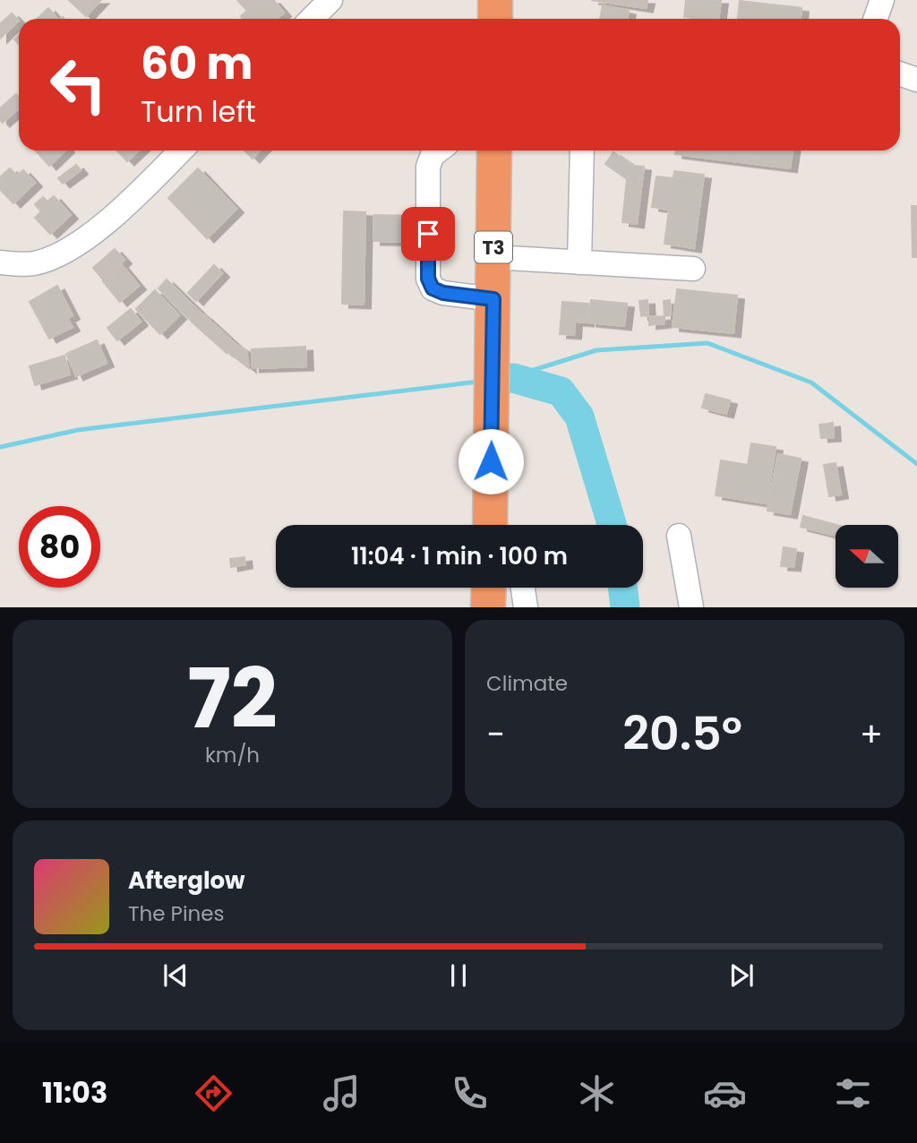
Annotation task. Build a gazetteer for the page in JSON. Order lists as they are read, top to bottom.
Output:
{
  "streets": {
    "highway": ["T3"]
  },
  "north": "left",
  "page": {
    "turn": ["60 m", "Turn left"],
    "limit": "80",
    "trip": "11:04 · 1 min · 100 m",
    "tile": [
      ["72", "km/h"],
      "Climate"
    ],
    "heat": ["−", "20.5°", "+"],
    "song": ["Afterglow", "The Pines"],
    "tabs": "11:03"
  }
}
